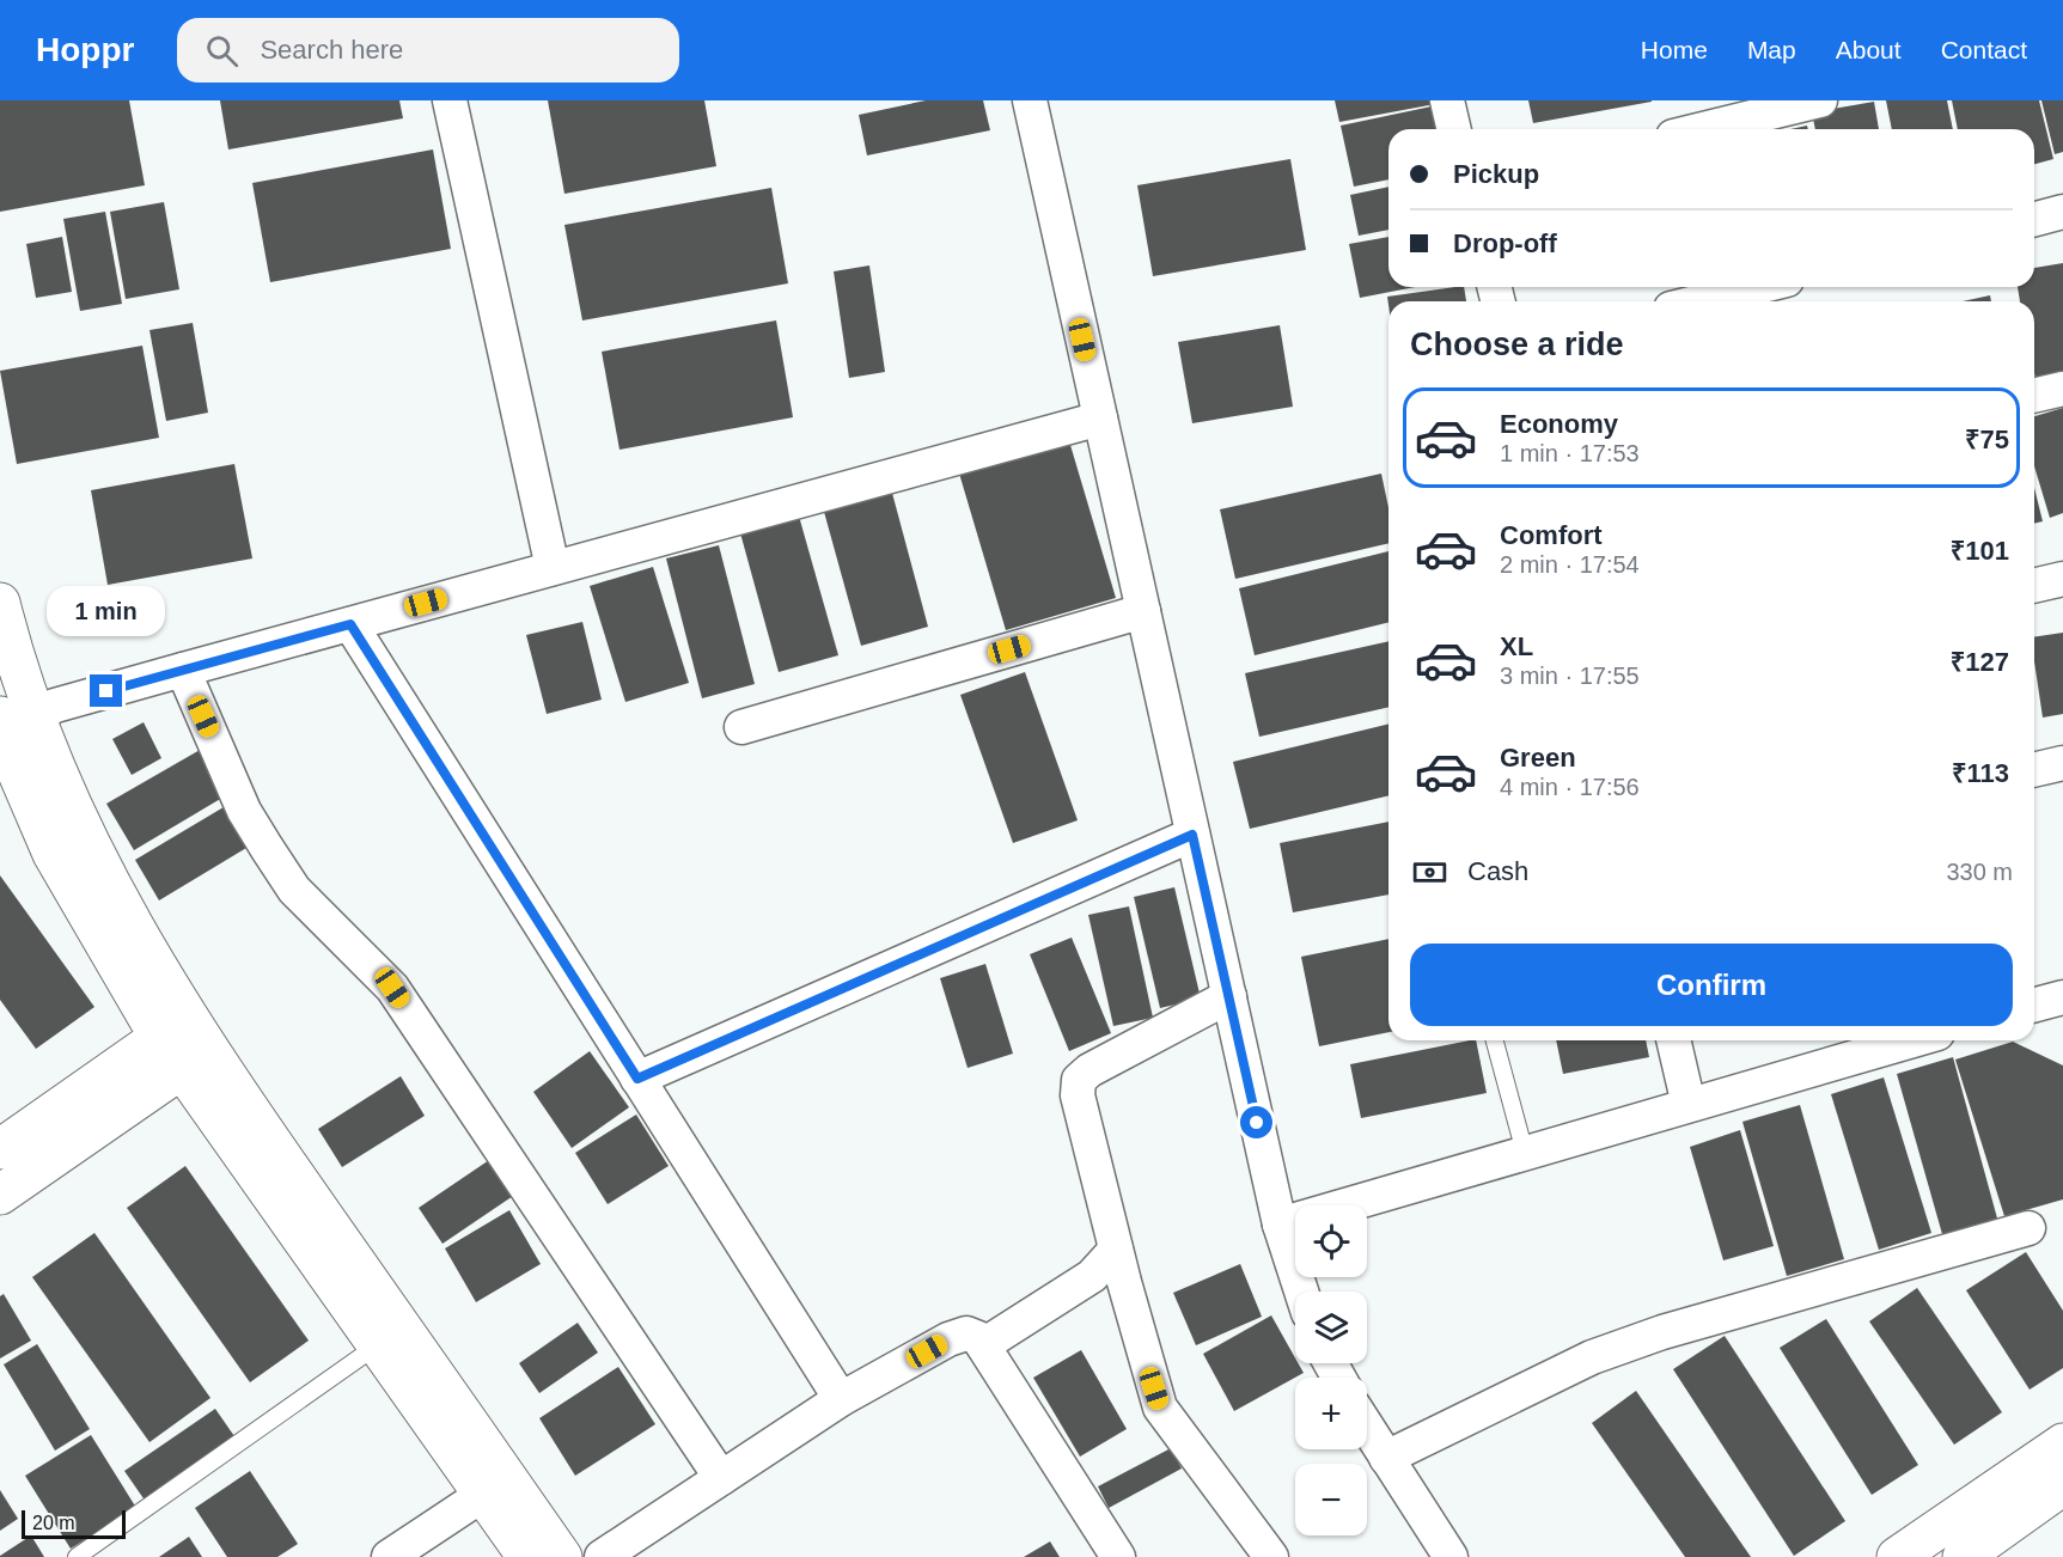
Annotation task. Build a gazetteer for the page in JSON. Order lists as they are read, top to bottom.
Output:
{
  "scale_bar": "20 m",
  "page": {
    "header": "Hoppr",
    "search": "Search here",
    "nav": [
      "Home",
      "Map",
      "About",
      "Contact"
    ],
    "banner": ["Pickup", "Drop-off"],
    "heading": "Choose a ride",
    "list": [
      {
        "name": "Economy",
        "note": "1 min · 17:53",
        "value": "₹75"
      },
      {
        "name": "Comfort",
        "note": "2 min · 17:54",
        "value": "₹101"
      },
      {
        "name": "XL",
        "note": "3 min · 17:55",
        "value": "₹127"
      },
      {
        "name": "Green",
        "note": "4 min · 17:56",
        "value": "₹113"
      }
    ],
    "bubble": "1 min",
    "pay": ["Cash", "330 m"],
    "buttons": "Confirm",
    "map_buttons": ["+", "−"],
    "scale": "20 m"
  }
}
